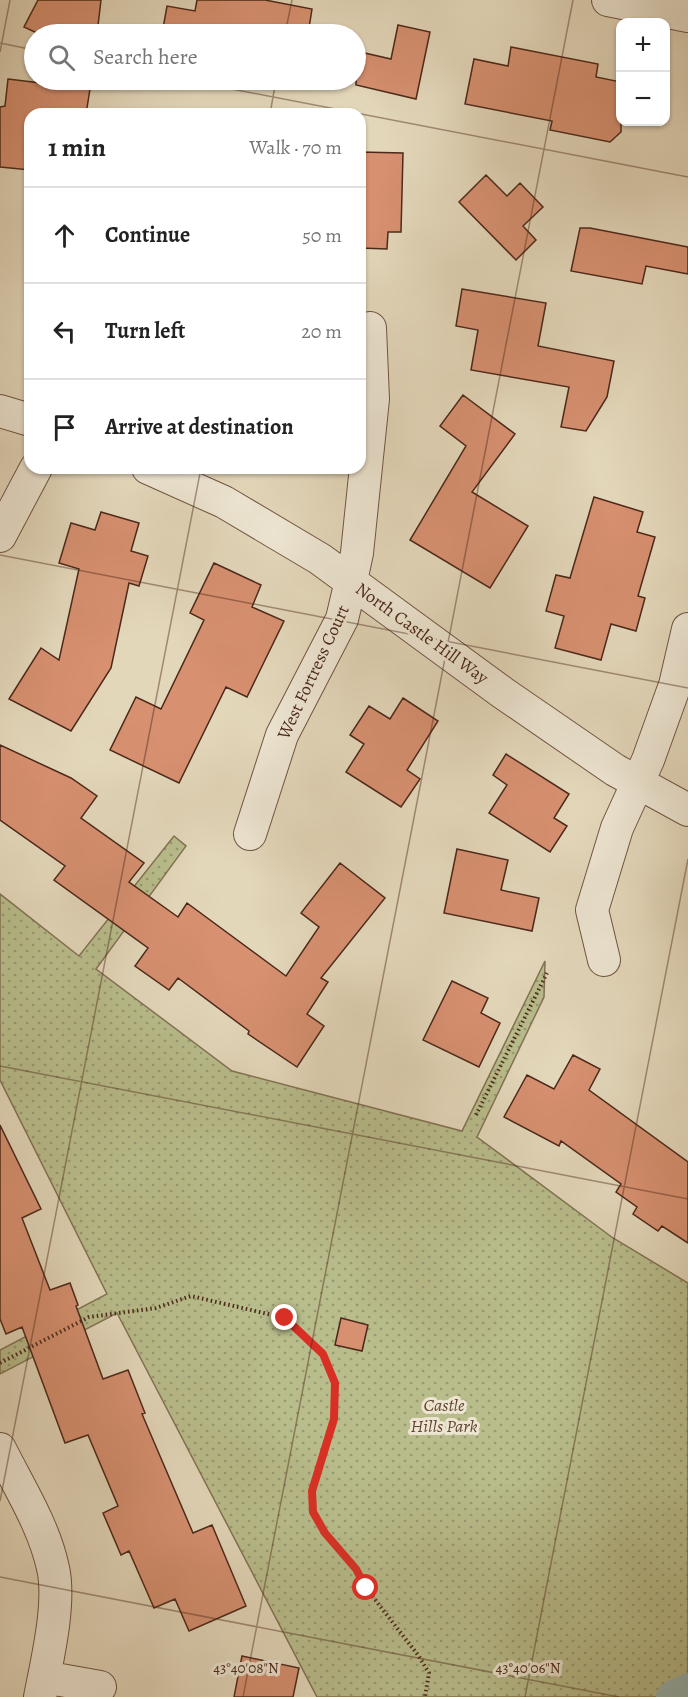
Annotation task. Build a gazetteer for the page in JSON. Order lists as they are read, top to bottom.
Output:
{
  "streets": {
    "street": ["North Castle Hill Way", "West Fortress Court"]
  },
  "crossings": [
    ["North Castle Hill Way", "West Fortress Court"]
  ],
  "parks": ["Castle Hills Park"],
  "page": {
    "map_buttons": ["+", "−"],
    "search": "Search here",
    "heading": ["1 min", "Walk · 70 m"],
    "list": [
      ["Continue", "50 m"],
      ["Turn left", "20 m"],
      "Arrive at destination"
    ]
  },
  "coordinates": ["43°40'08\"N", "43°40'06\"N"]
}
